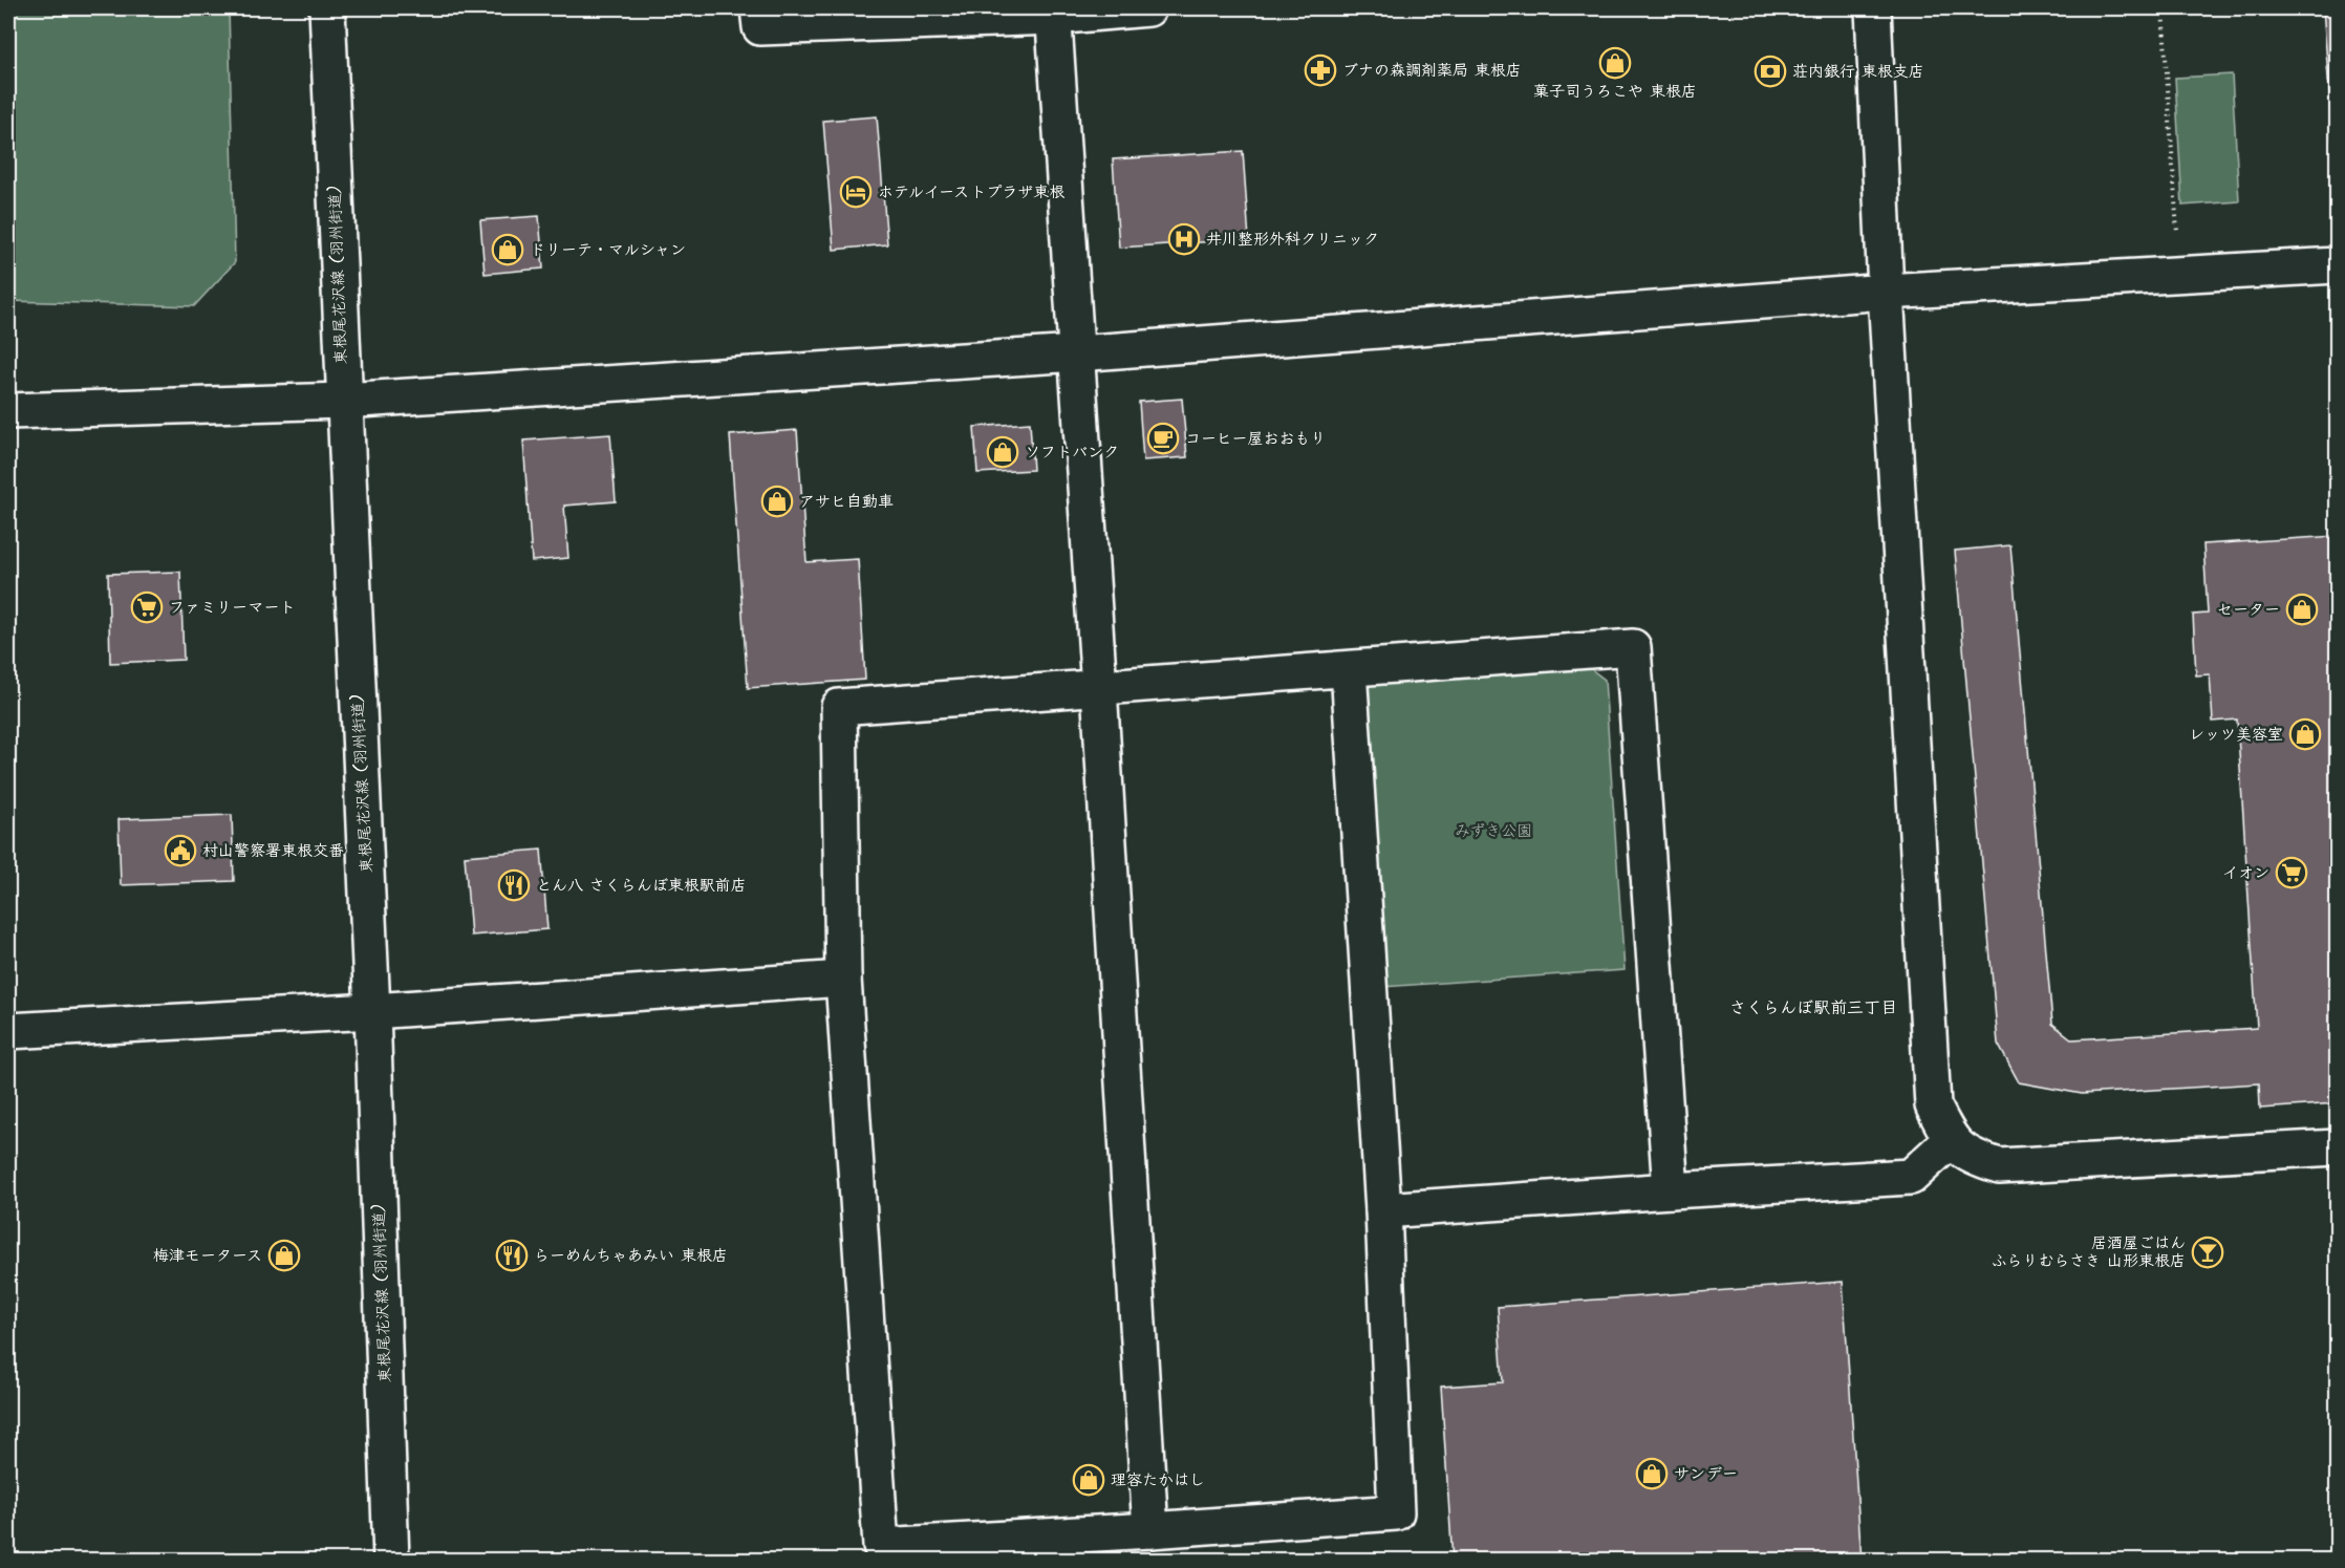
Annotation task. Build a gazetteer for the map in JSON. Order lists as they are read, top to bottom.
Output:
{
  "streets": {
    "street": ["東根尾花沢線 (羽州街道)"]
  },
  "districts": ["さくらんぼ駅前三丁目"],
  "parks": ["みずき公園"],
  "places": {
    "shop": [
      "菓子司うろこや 東根店",
      "ドリーテ・マルシャン",
      "ソフトバンク",
      "アサヒ自動車",
      "セーター",
      "レッツ美容室",
      "梅津モータース",
      "サンデー",
      "理容たかはし"
    ],
    "pharmacy": ["ブナの森調剤薬局 東根店"],
    "bank": ["荘内銀行 東根支店"],
    "hotel": ["ホテルイーストプラザ東根"],
    "hospital": ["井川整形外科クリニック"],
    "cafe": ["コーヒー屋おおもり"],
    "supermarket": ["ファミリーマート", "イオン"],
    "public building": ["村山警察署東根交番"],
    "restaurant": ["とん八 さくらんぼ東根駅前店", "らーめんちゃあみい 東根店"],
    "bar": ["居酒屋ごはん ふらりむらさき 山形東根店"]
  }
}
